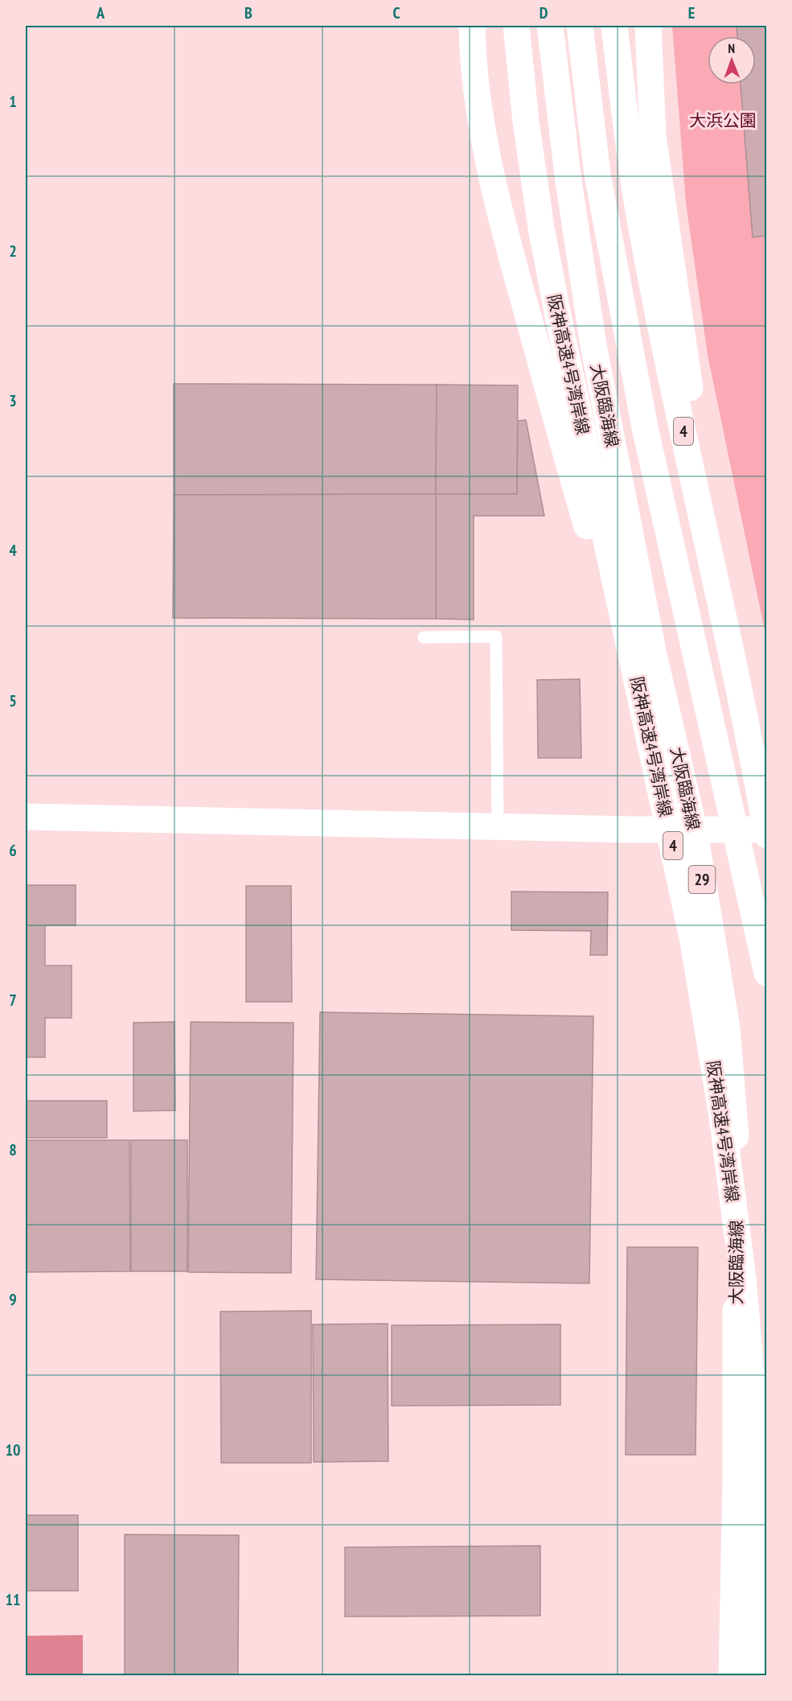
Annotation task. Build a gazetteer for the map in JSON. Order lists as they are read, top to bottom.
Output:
{
  "streets": {
    "main road": [
      "阪神高速4号湾岸線",
      "大阪臨海線",
      "4",
      "29"
    ]
  },
  "parks": ["大浜公園"],
  "north": "top",
  "grid": {
    "columns": [
      "A",
      "B",
      "C",
      "D",
      "E"
    ],
    "rows": [
      "1",
      "2",
      "3",
      "4",
      "5",
      "6",
      "7",
      "8",
      "9",
      "10",
      "11"
    ]
  }
}
